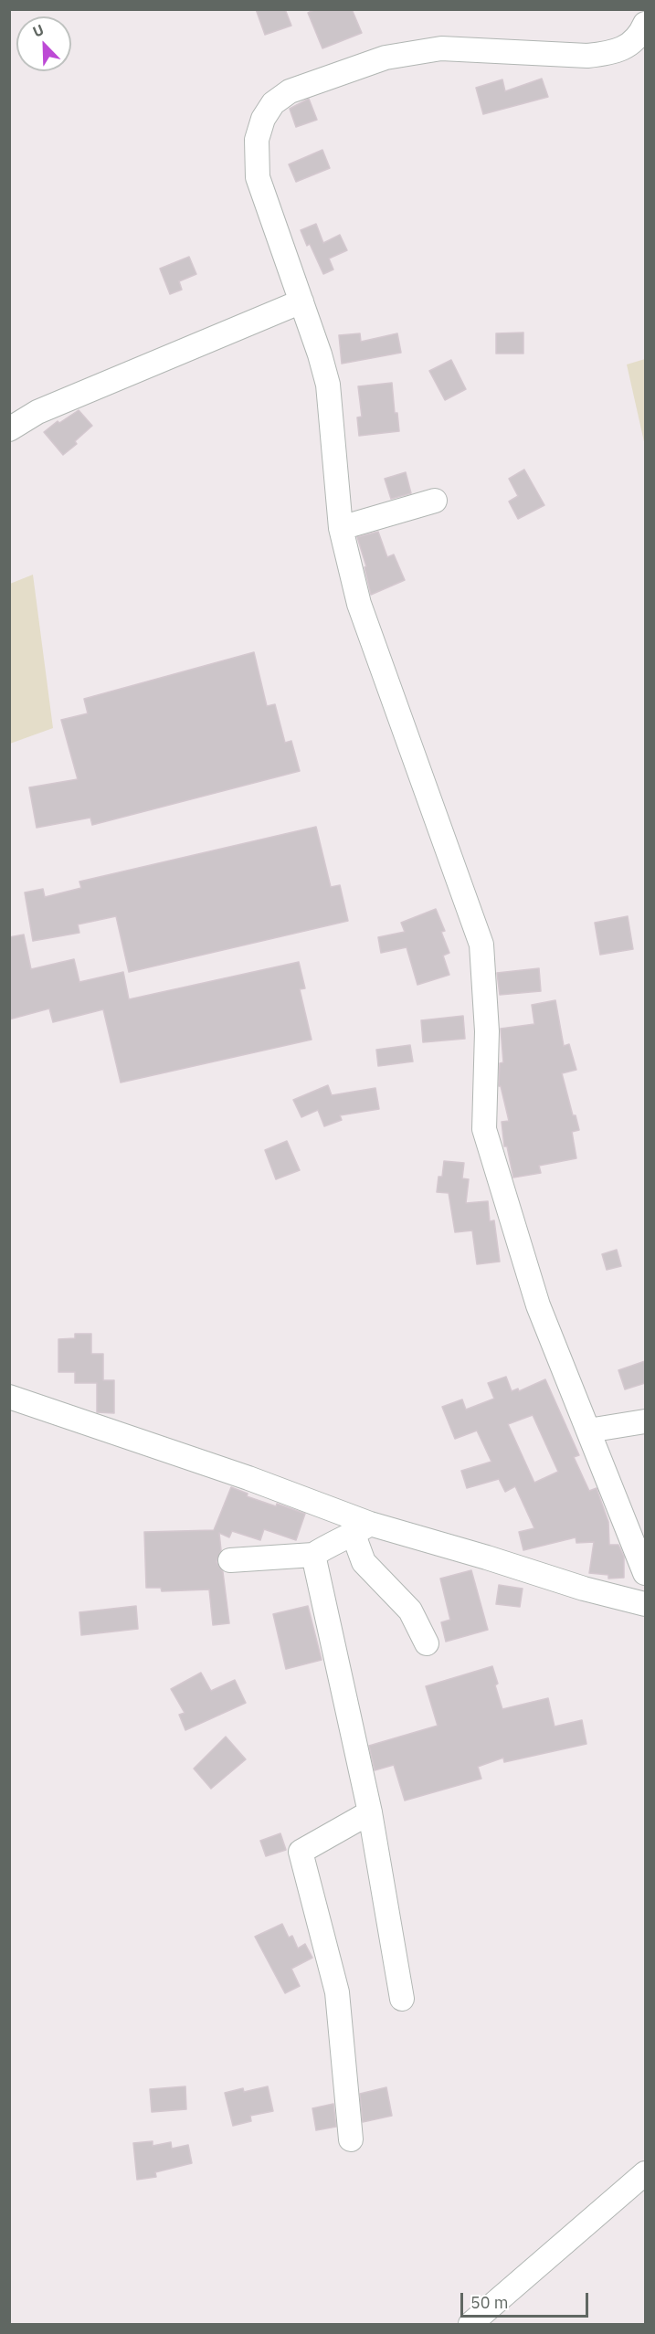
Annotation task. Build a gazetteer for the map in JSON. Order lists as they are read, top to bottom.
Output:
{
  "scale_bar": "50 m",
  "north": "top left"
}
